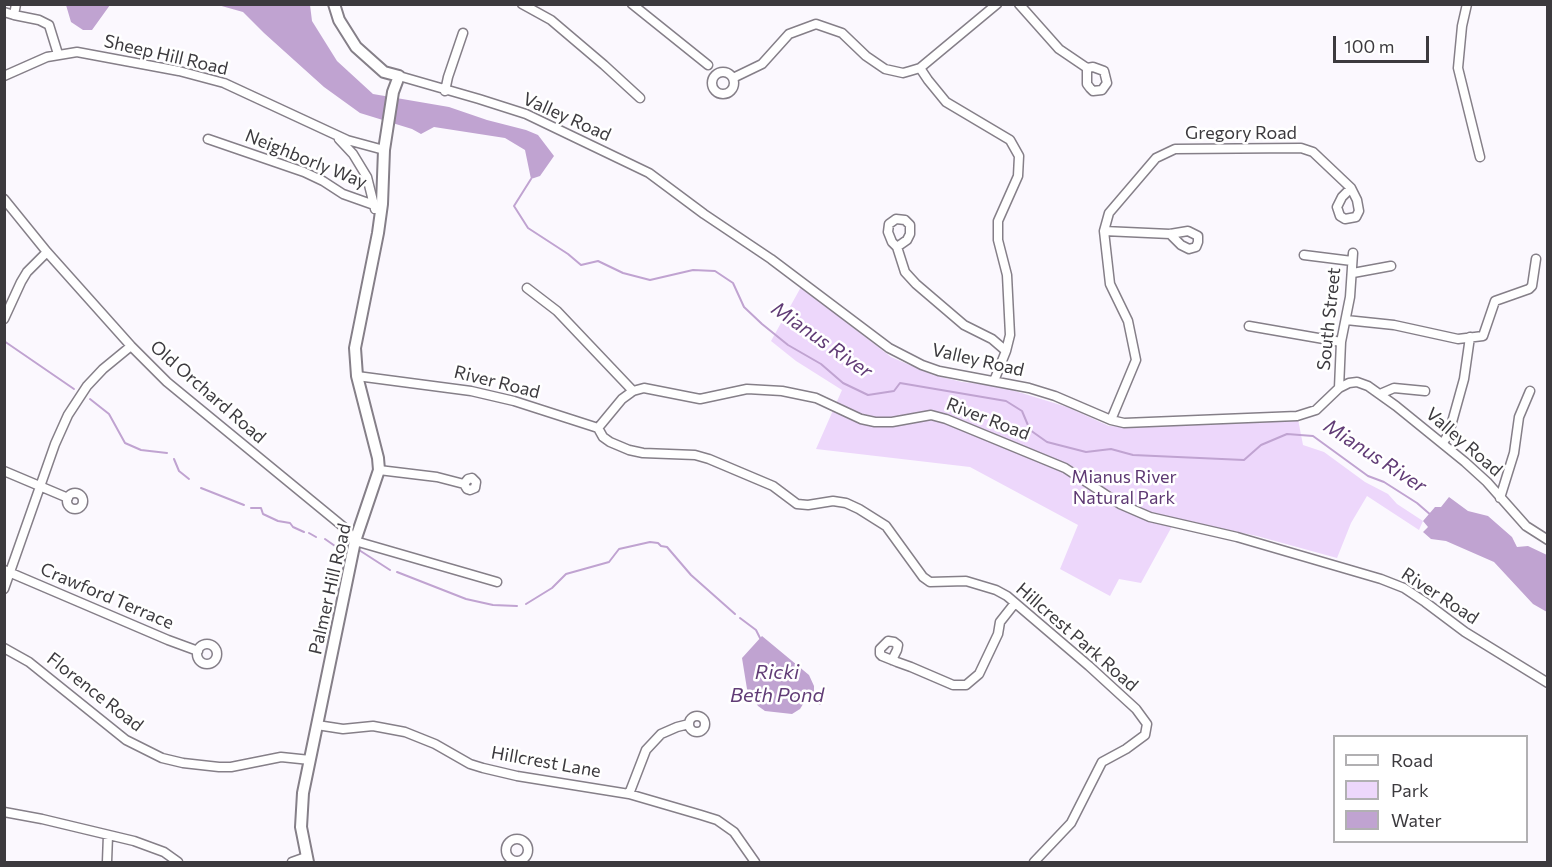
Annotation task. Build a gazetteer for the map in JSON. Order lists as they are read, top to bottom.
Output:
{
  "streets": {
    "main road": ["Valley Road", "Palmer Hill Road"],
    "street": [
      "Sheep Hill Road",
      "Gregory Road",
      "Neighborly Way",
      "South Street",
      "River Road",
      "Old Orchard Road",
      "Crawford Terrace",
      "Hillcrest Park Road",
      "Florence Road",
      "Hillcrest Lane"
    ]
  },
  "crossings": [
    ["Sheep Hill Road", "Palmer Hill Road"],
    ["Valley Road", "South Street"],
    ["Valley Road", "Palmer Hill Road"],
    ["Neighborly Way", "Palmer Hill Road"],
    ["River Road", "Palmer Hill Road"],
    ["River Road", "Hillcrest Park Road"],
    ["Old Orchard Road", "Palmer Hill Road"],
    ["Palmer Hill Road", "Florence Road"],
    ["Palmer Hill Road", "Hillcrest Lane"]
  ],
  "water": ["Mianus River", "Ricki Beth Pond"],
  "parks": ["Mianus River Natural Park"],
  "legend": ["Road", "Park", "Water"],
  "scale_bar": "100 m"
}
